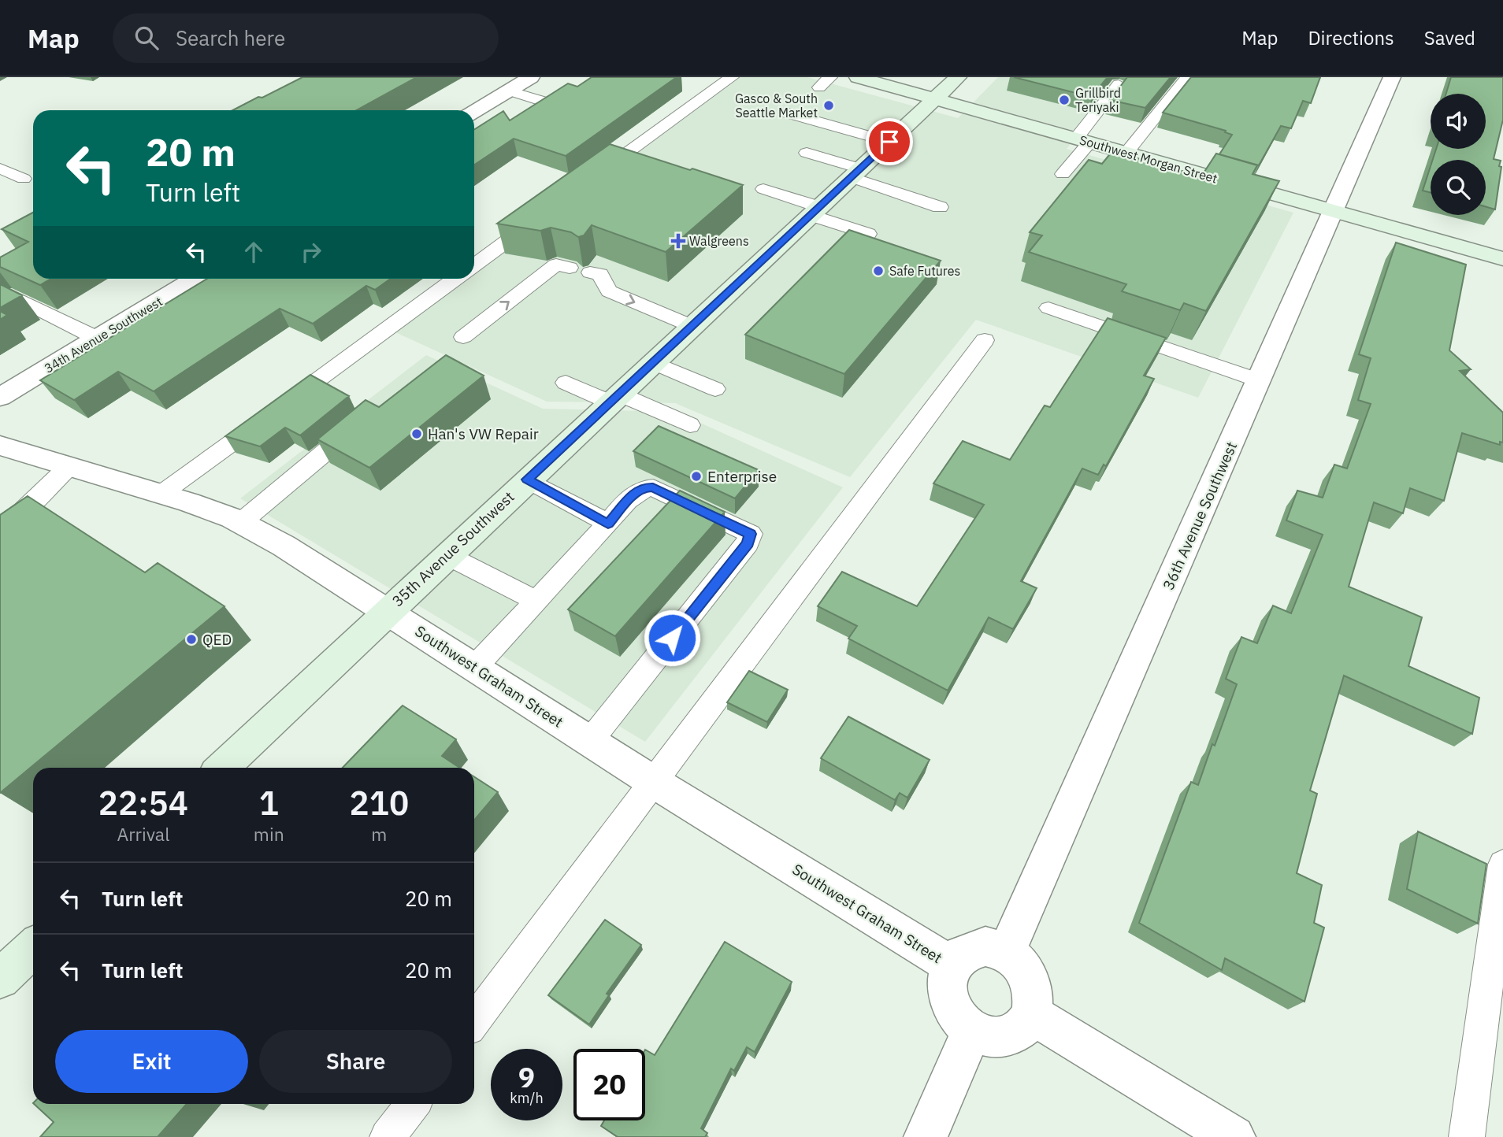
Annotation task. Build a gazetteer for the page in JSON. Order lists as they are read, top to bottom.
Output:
{
  "streets": {
    "main road": ["Southwest Morgan Street", "35th Avenue Southwest"],
    "street": ["34th Avenue Southwest", "36th Avenue Southwest", "Southwest Graham Street"]
  },
  "crossings": [
    ["Southwest Morgan Street", "36th Avenue Southwest"],
    ["Southwest Morgan Street", "35th Avenue Southwest"],
    ["36th Avenue Southwest", "Southwest Graham Street"],
    ["35th Avenue Southwest", "Southwest Graham Street"]
  ],
  "places": {
    "other": [
      "Grillbird Teriyaki",
      "Gasco & South Seattle Market",
      "Safe Futures",
      "Han's VW Repair",
      "Enterprise",
      "QED"
    ],
    "health": ["Walgreens"]
  },
  "page": {
    "header": "Map",
    "search": "Search here",
    "nav": ["Map", "Directions", "Saved"],
    "turn": ["20 m", "Turn left"],
    "eta": [
      "22:54",
      "Arrival",
      "1",
      "min",
      "210",
      "m"
    ],
    "list": [
      {
        "name": "Turn left",
        "value": "20 m"
      },
      {
        "name": "Turn left",
        "value": "20 m"
      }
    ],
    "buttons": ["Exit", "Share"],
    "speed": "9 km/h",
    "limit": "20"
  }
}
